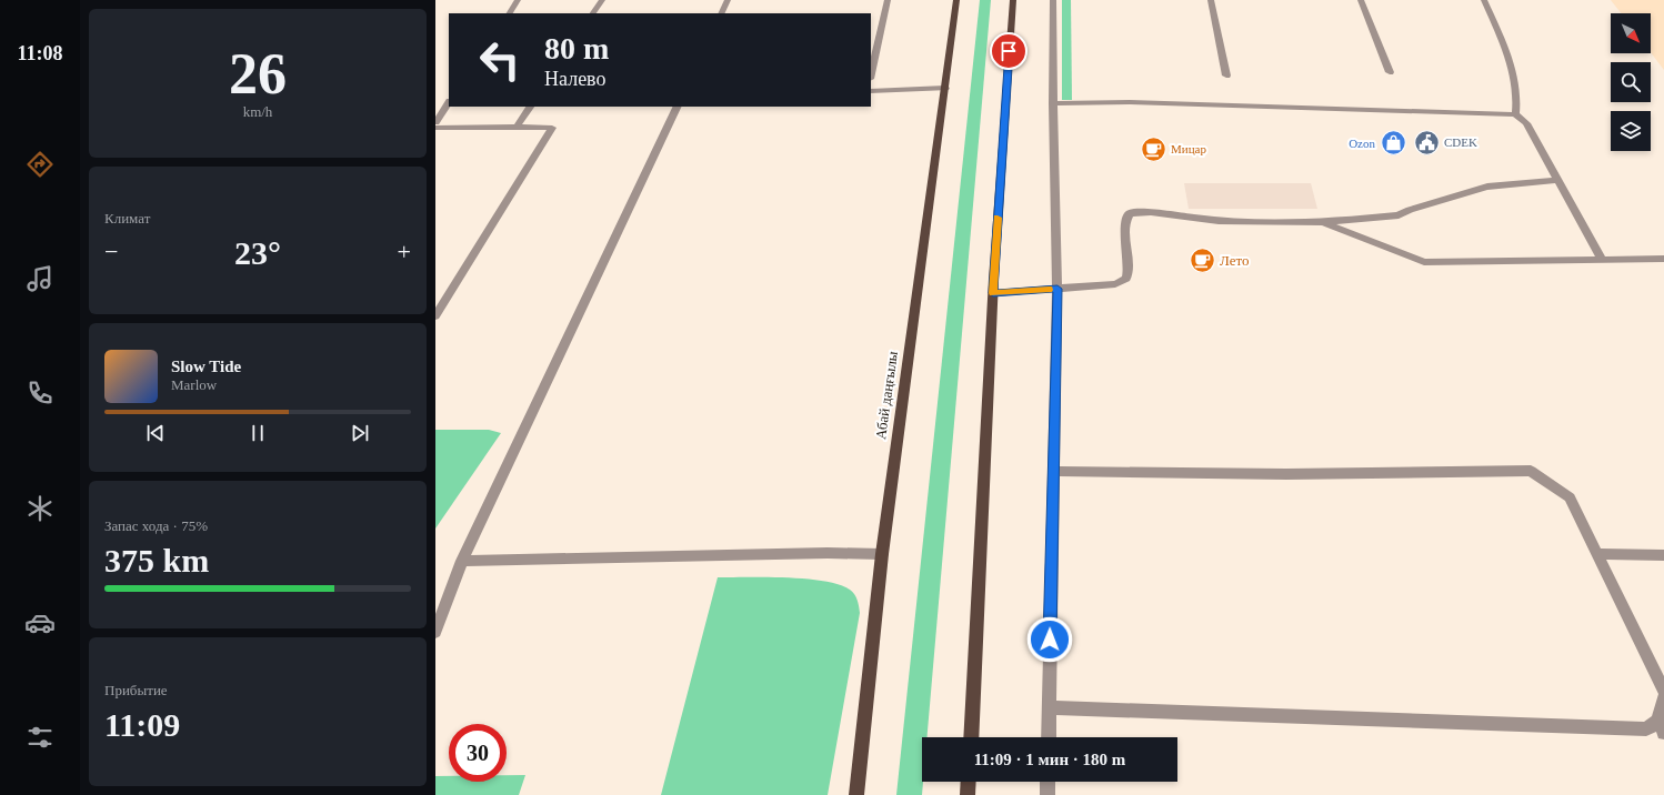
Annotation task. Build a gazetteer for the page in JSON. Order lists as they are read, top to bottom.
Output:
{
  "streets": {
    "main road": ["Абай даңғылы"]
  },
  "places": {
    "public building": ["CDEK"],
    "shop": ["Ozon"],
    "cafe": ["Мицар", "Лето"]
  },
  "north": "bottom right",
  "page": {
    "tabs": "11:08",
    "tile": [
      ["26", "km/h"],
      "Климат",
      ["Запас хода · 75%", "375 km"],
      ["Прибытие", "11:09"]
    ],
    "turn": ["80 m", "Налево"],
    "heat": ["−", "23°", "+"],
    "song": ["Slow Tide", "Marlow"],
    "limit": "30",
    "trip": "11:09 · 1 мин · 180 m"
  }
}
